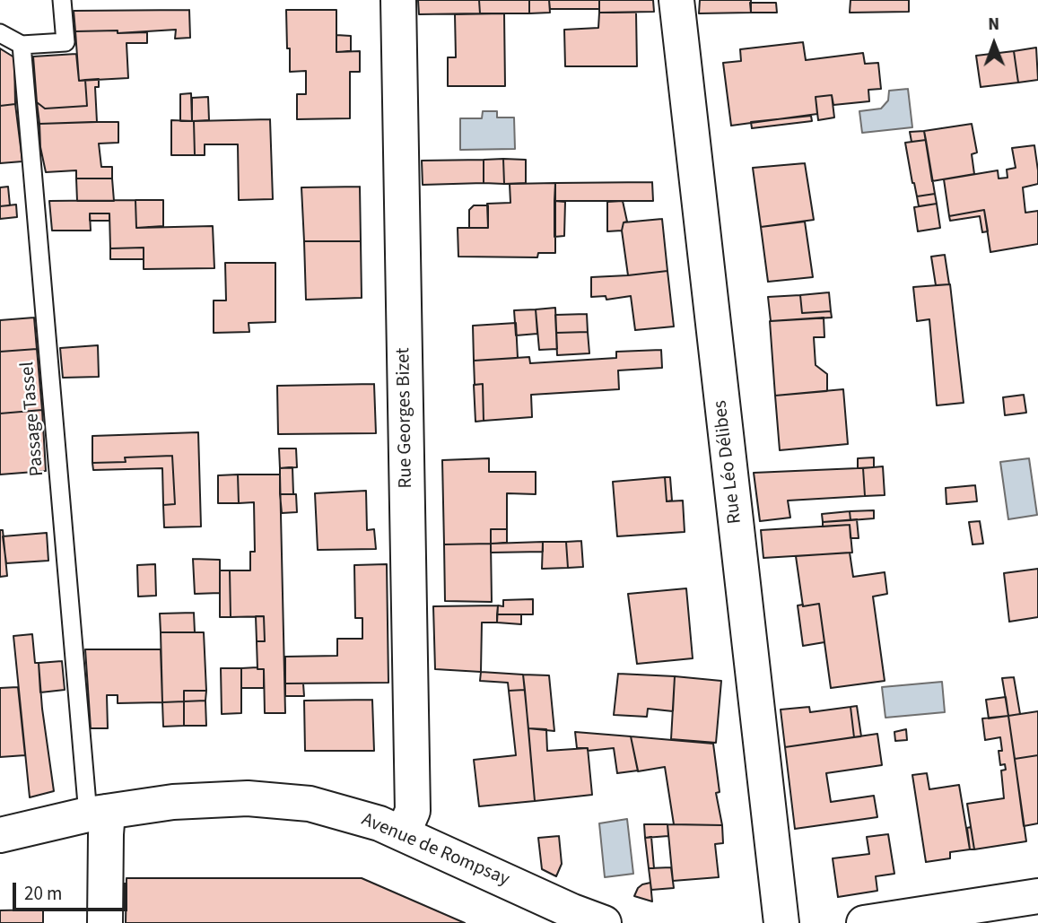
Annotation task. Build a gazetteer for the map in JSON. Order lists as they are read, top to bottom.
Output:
{
  "streets": {
    "street": ["Rue Georges Bizet", "Rue Léo Délibes", "Avenue de Rompsay"],
    "lane": ["Passage Tassel"]
  },
  "crossings": [
    ["Rue Georges Bizet", "Avenue de Rompsay"],
    ["Passage Tassel", "Avenue de Rompsay"]
  ],
  "scale_bar": "20 m",
  "north": "top"
}
